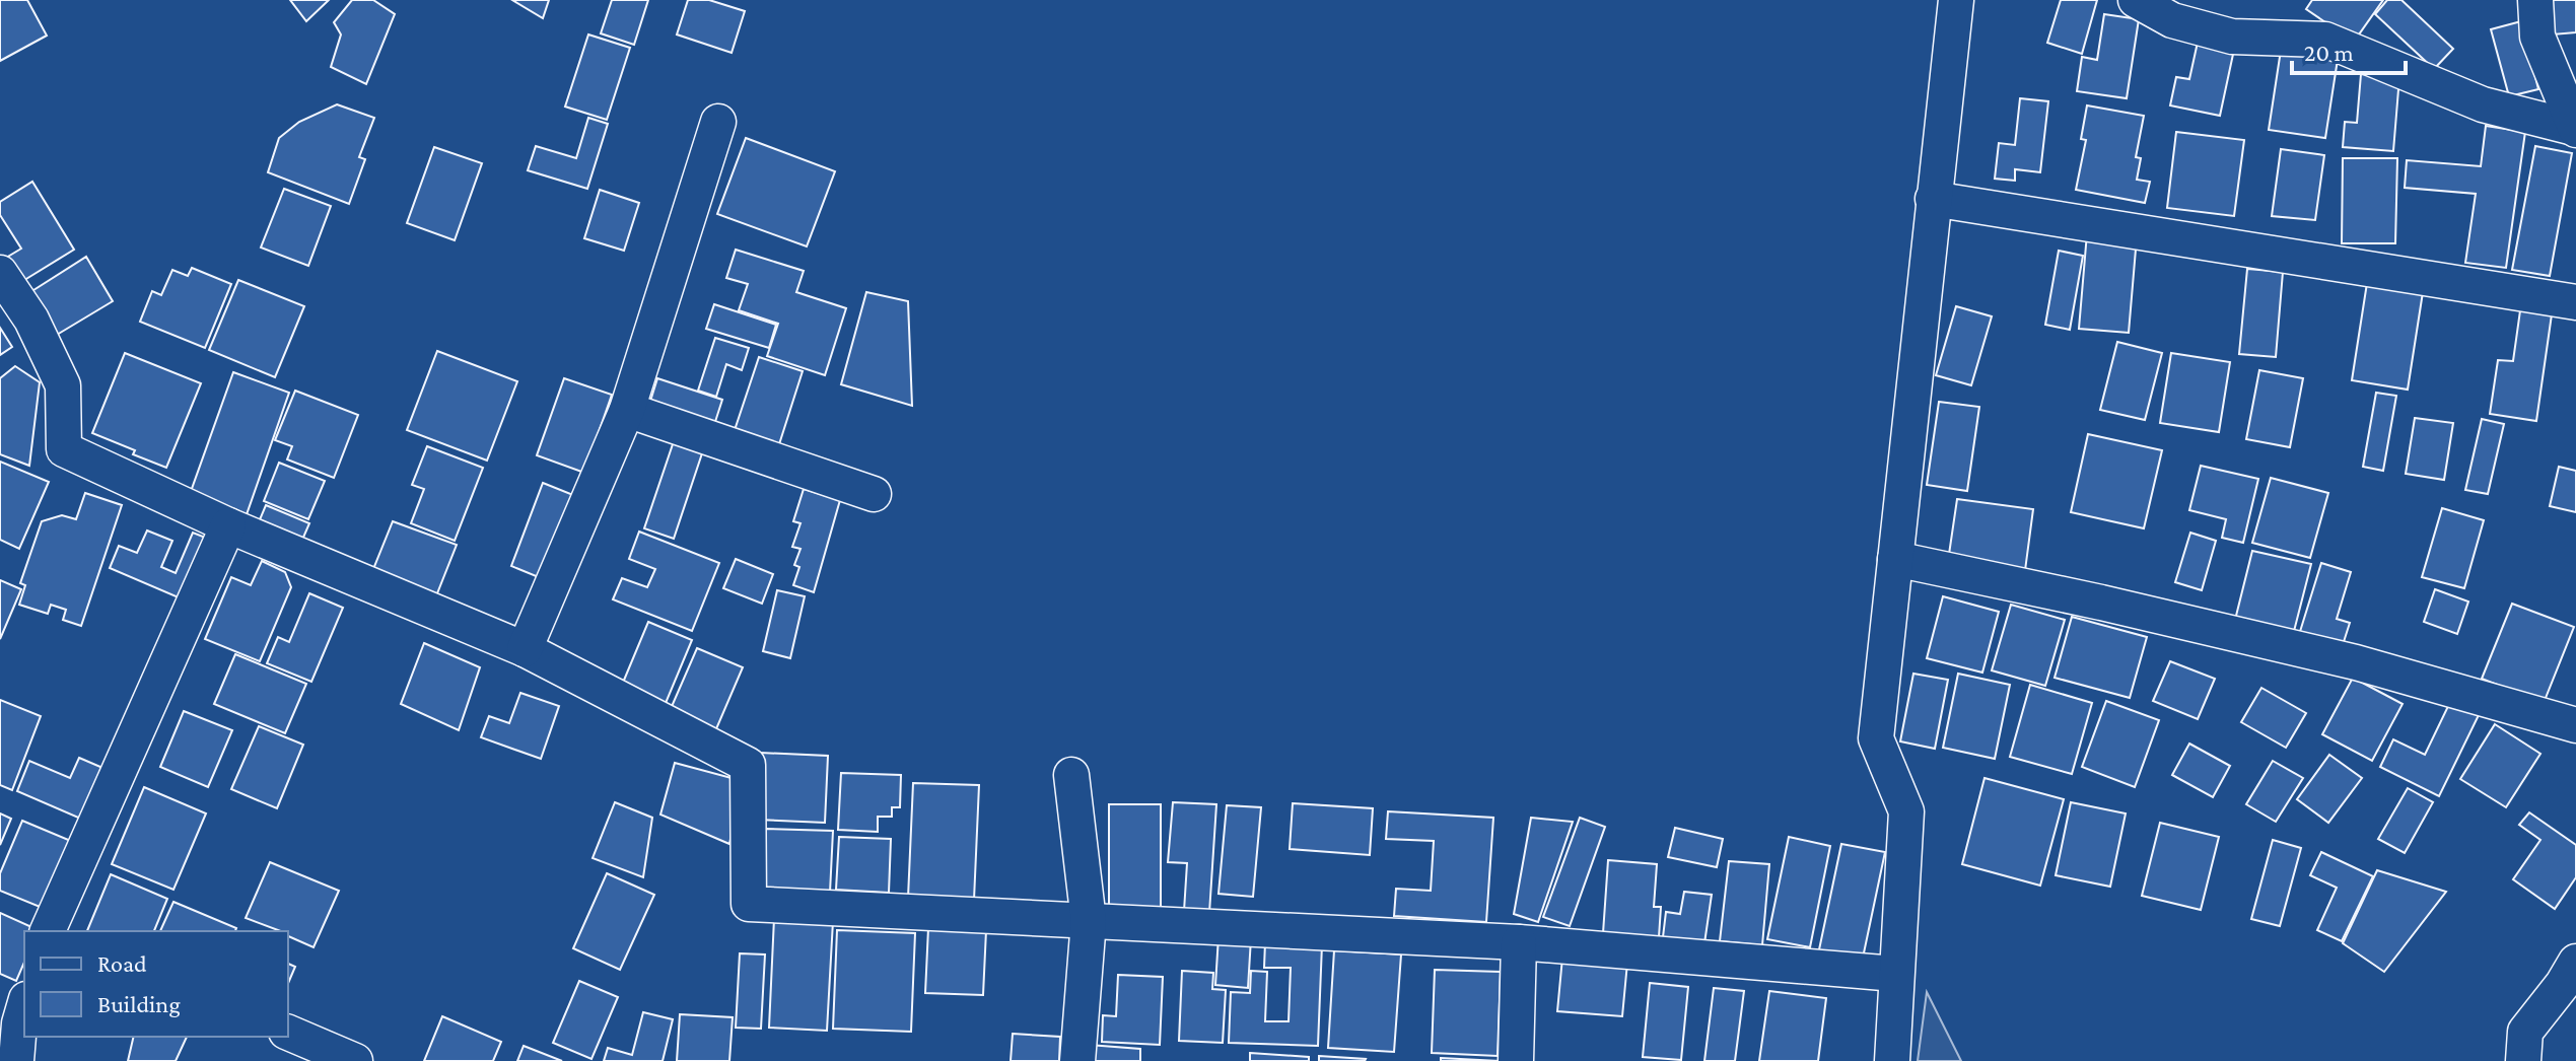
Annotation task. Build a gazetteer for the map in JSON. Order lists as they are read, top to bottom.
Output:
{
  "legend": ["Road", "Building"],
  "scale_bar": "20 m"
}
